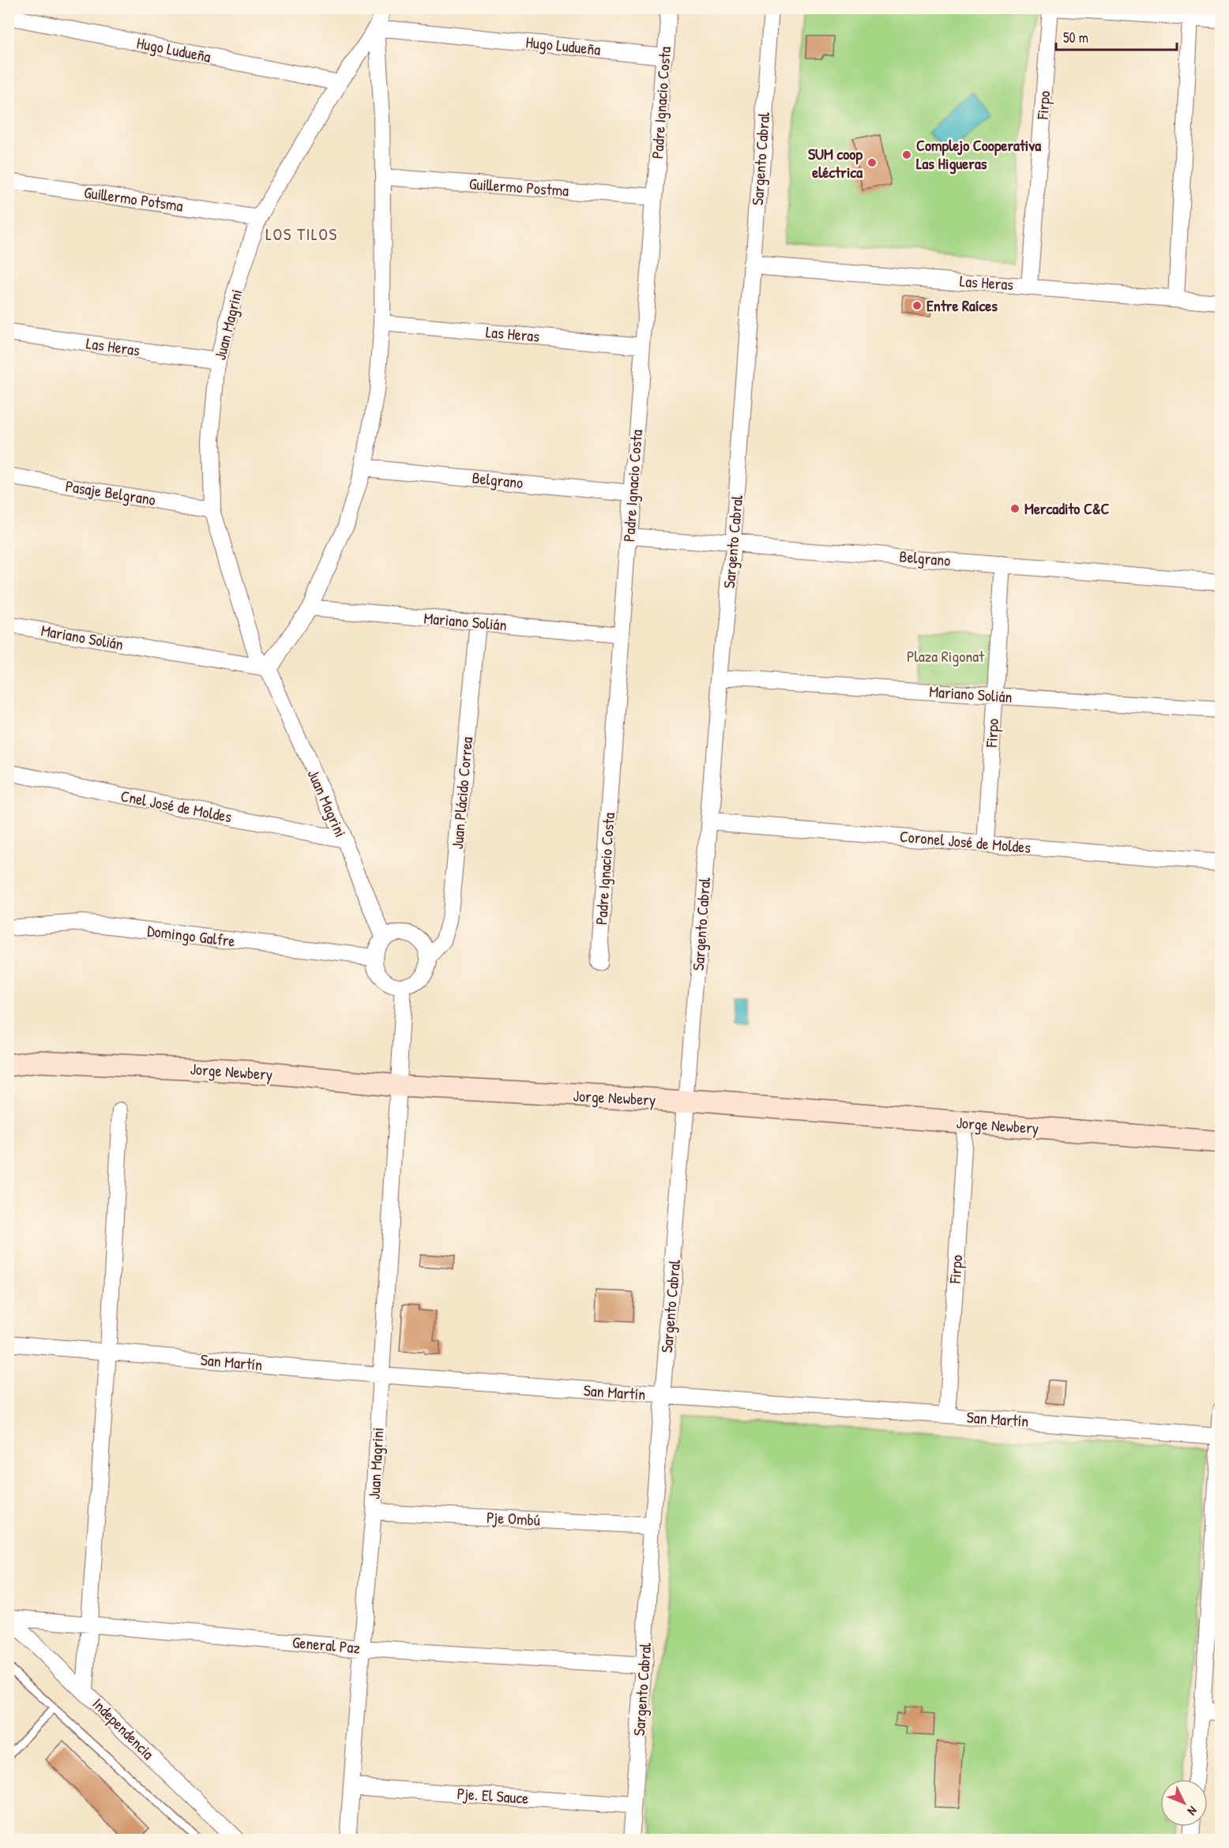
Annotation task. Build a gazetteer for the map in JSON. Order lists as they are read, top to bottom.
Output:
{
  "streets": {
    "main road": ["Jorge Newbery"],
    "street": [
      "Hugo Ludueña",
      "Padre Ignacio Costa",
      "Firpo",
      "Sargento Cabral",
      "Guillermo Postma",
      "Guillermo Potsma",
      "Las Heras",
      "Juan Magrini",
      "Belgrano",
      "Pasaje Belgrano",
      "Mariano Solián",
      "Juan Plácido Correa",
      "Cnel José de Moldes",
      "Coronel José de Moldes",
      "Domingo Galfre",
      "San Martín",
      "Pje Ombú",
      "General Paz",
      "Independencia",
      "Pje. El Sauce"
    ]
  },
  "crossings": [
    ["Hugo Ludueña", "Padre Ignacio Costa"],
    ["Hugo Ludueña", "Juan Magrini"],
    ["Padre Ignacio Costa", "Guillermo Postma"],
    ["Padre Ignacio Costa", "Las Heras"],
    ["Padre Ignacio Costa", "Belgrano"],
    ["Padre Ignacio Costa", "Mariano Solián"],
    ["Firpo", "Las Heras"],
    ["Firpo", "Belgrano"],
    ["Firpo", "Mariano Solián"],
    ["Firpo", "Coronel José de Moldes"],
    ["Firpo", "Jorge Newbery"],
    ["Firpo", "San Martín"],
    ["Sargento Cabral", "Las Heras"],
    ["Sargento Cabral", "Belgrano"],
    ["Sargento Cabral", "Mariano Solián"],
    ["Sargento Cabral", "Coronel José de Moldes"],
    ["Sargento Cabral", "Jorge Newbery"],
    ["Sargento Cabral", "San Martín"],
    ["Sargento Cabral", "Pje Ombú"],
    ["Sargento Cabral", "General Paz"],
    ["Sargento Cabral", "Pje. El Sauce"],
    ["Guillermo Potsma", "Juan Magrini"],
    ["Las Heras", "Juan Magrini"],
    ["Juan Magrini", "Pasaje Belgrano"],
    ["Juan Magrini", "Mariano Solián"],
    ["Juan Magrini", "Juan Plácido Correa"],
    ["Juan Magrini", "Cnel José de Moldes"],
    ["Juan Magrini", "Domingo Galfre"],
    ["Juan Magrini", "Jorge Newbery"],
    ["Juan Magrini", "San Martín"],
    ["Juan Magrini", "Pje Ombú"],
    ["Juan Magrini", "General Paz"],
    ["Juan Magrini", "Pje. El Sauce"],
    ["Mariano Solián", "Juan Plácido Correa"],
    ["Juan Plácido Correa", "Domingo Galfre"],
    ["General Paz", "Independencia"]
  ],
  "districts": ["LOS TILOS"],
  "parks": ["Plaza Rigonat"],
  "places": [
    "Complejo Cooperativa Las Higueras",
    "SUM coop eléctrica",
    "Entre Raíces",
    "Mercadito C&C"
  ],
  "scale_bar": "50 m",
  "north": "bottom right"
}
